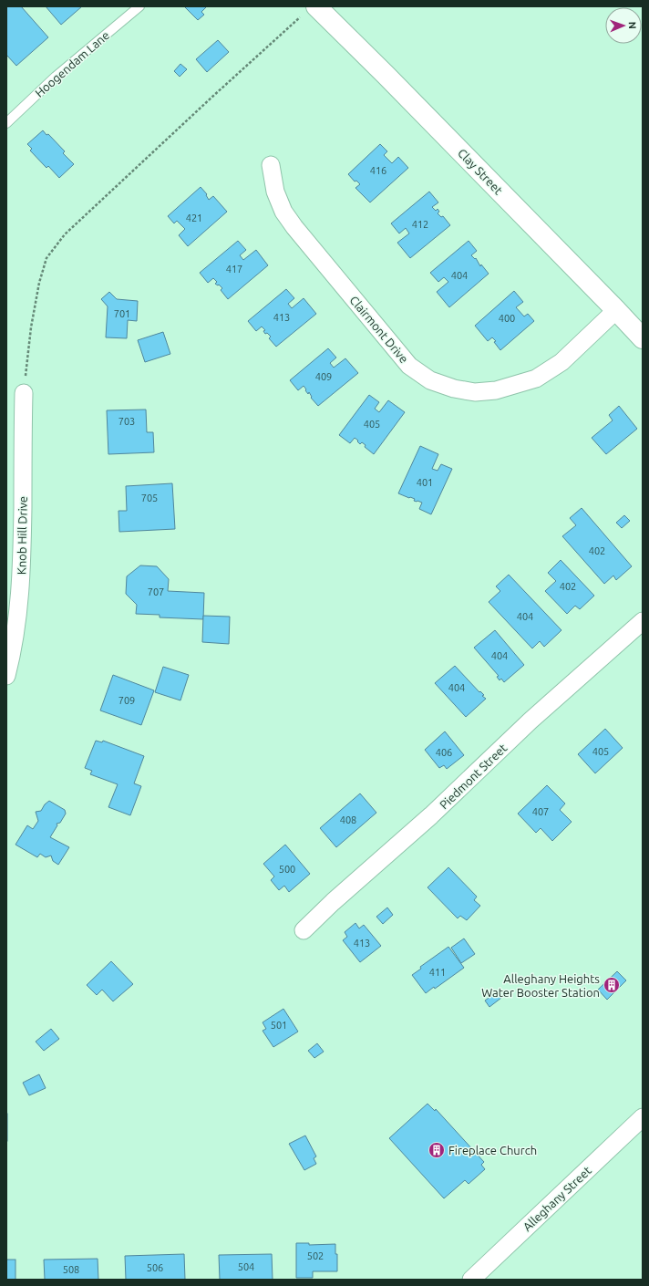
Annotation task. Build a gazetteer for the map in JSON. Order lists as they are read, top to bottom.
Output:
{
  "streets": {
    "street": [
      "Clay Street",
      "Clairmont Drive",
      "Knob Hill Drive",
      "Piedmont Street",
      "Alleghany Street"
    ],
    "lane": ["Hoogendam Lane"]
  },
  "crossings": [
    ["Clay Street", "Clairmont Drive"]
  ],
  "places": {
    "building": ["Alleghany Heights Water Booster Station", "Fireplace Church"]
  },
  "house_numbers": [
    "416",
    "421",
    "412",
    "417",
    "404",
    "701",
    "413",
    "400",
    "409",
    "703",
    "405",
    "401",
    "705",
    "402",
    "402",
    "707",
    "404",
    "404",
    "404",
    "709",
    "405",
    "406",
    "407",
    "408",
    "500",
    "413",
    "411",
    "501",
    "502",
    "504",
    "506",
    "508"
  ],
  "north": "right"
}
